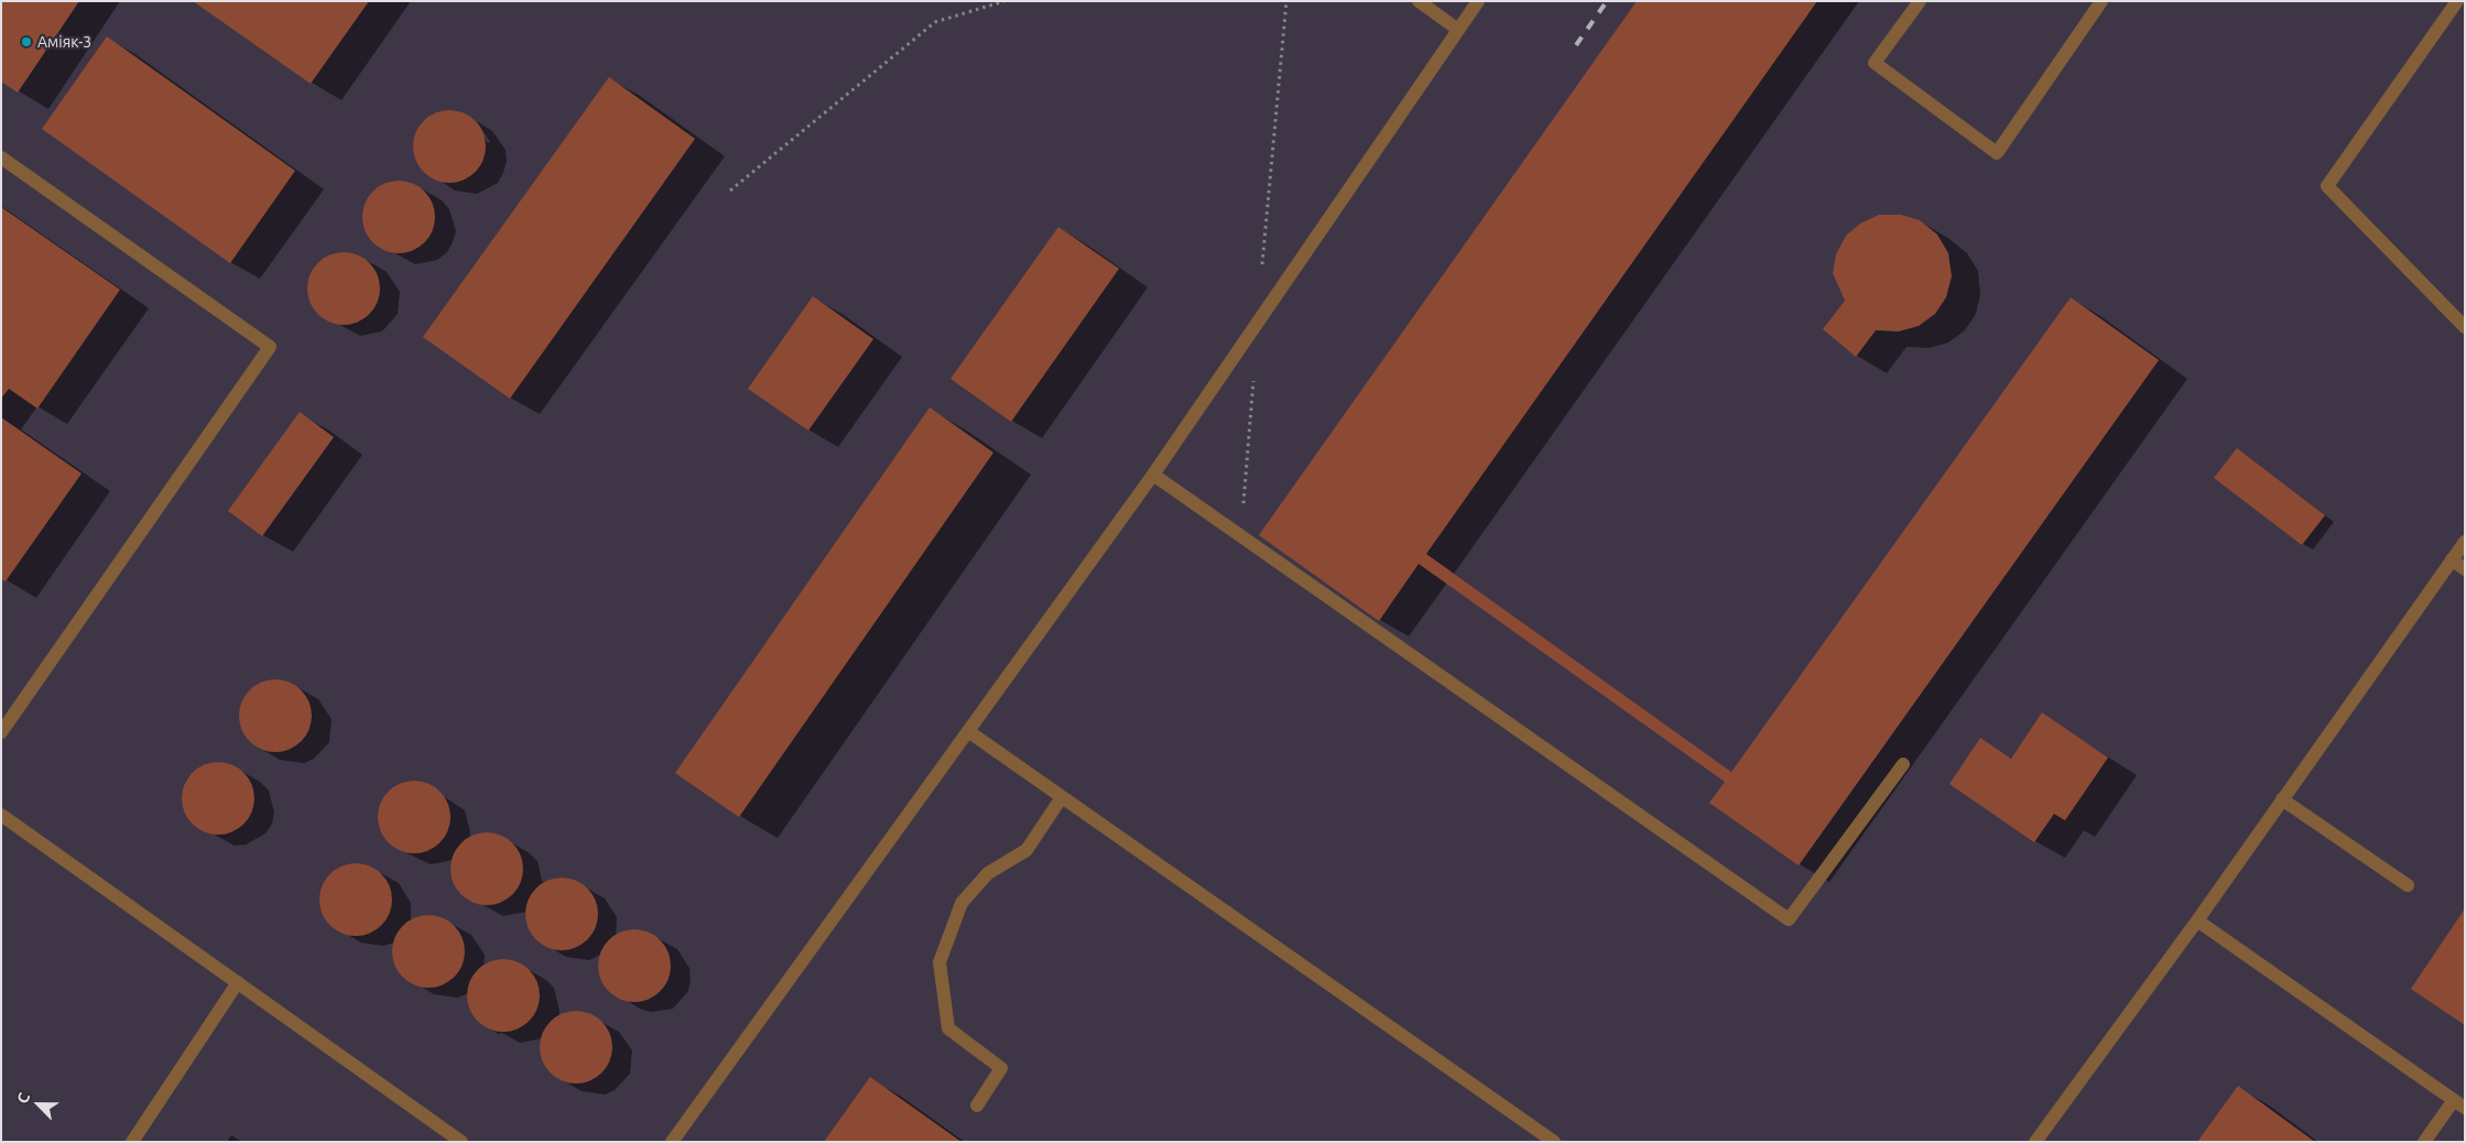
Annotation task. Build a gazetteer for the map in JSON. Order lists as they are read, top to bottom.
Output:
{
  "places": ["Аміяк-3"],
  "north": "top left"
}
